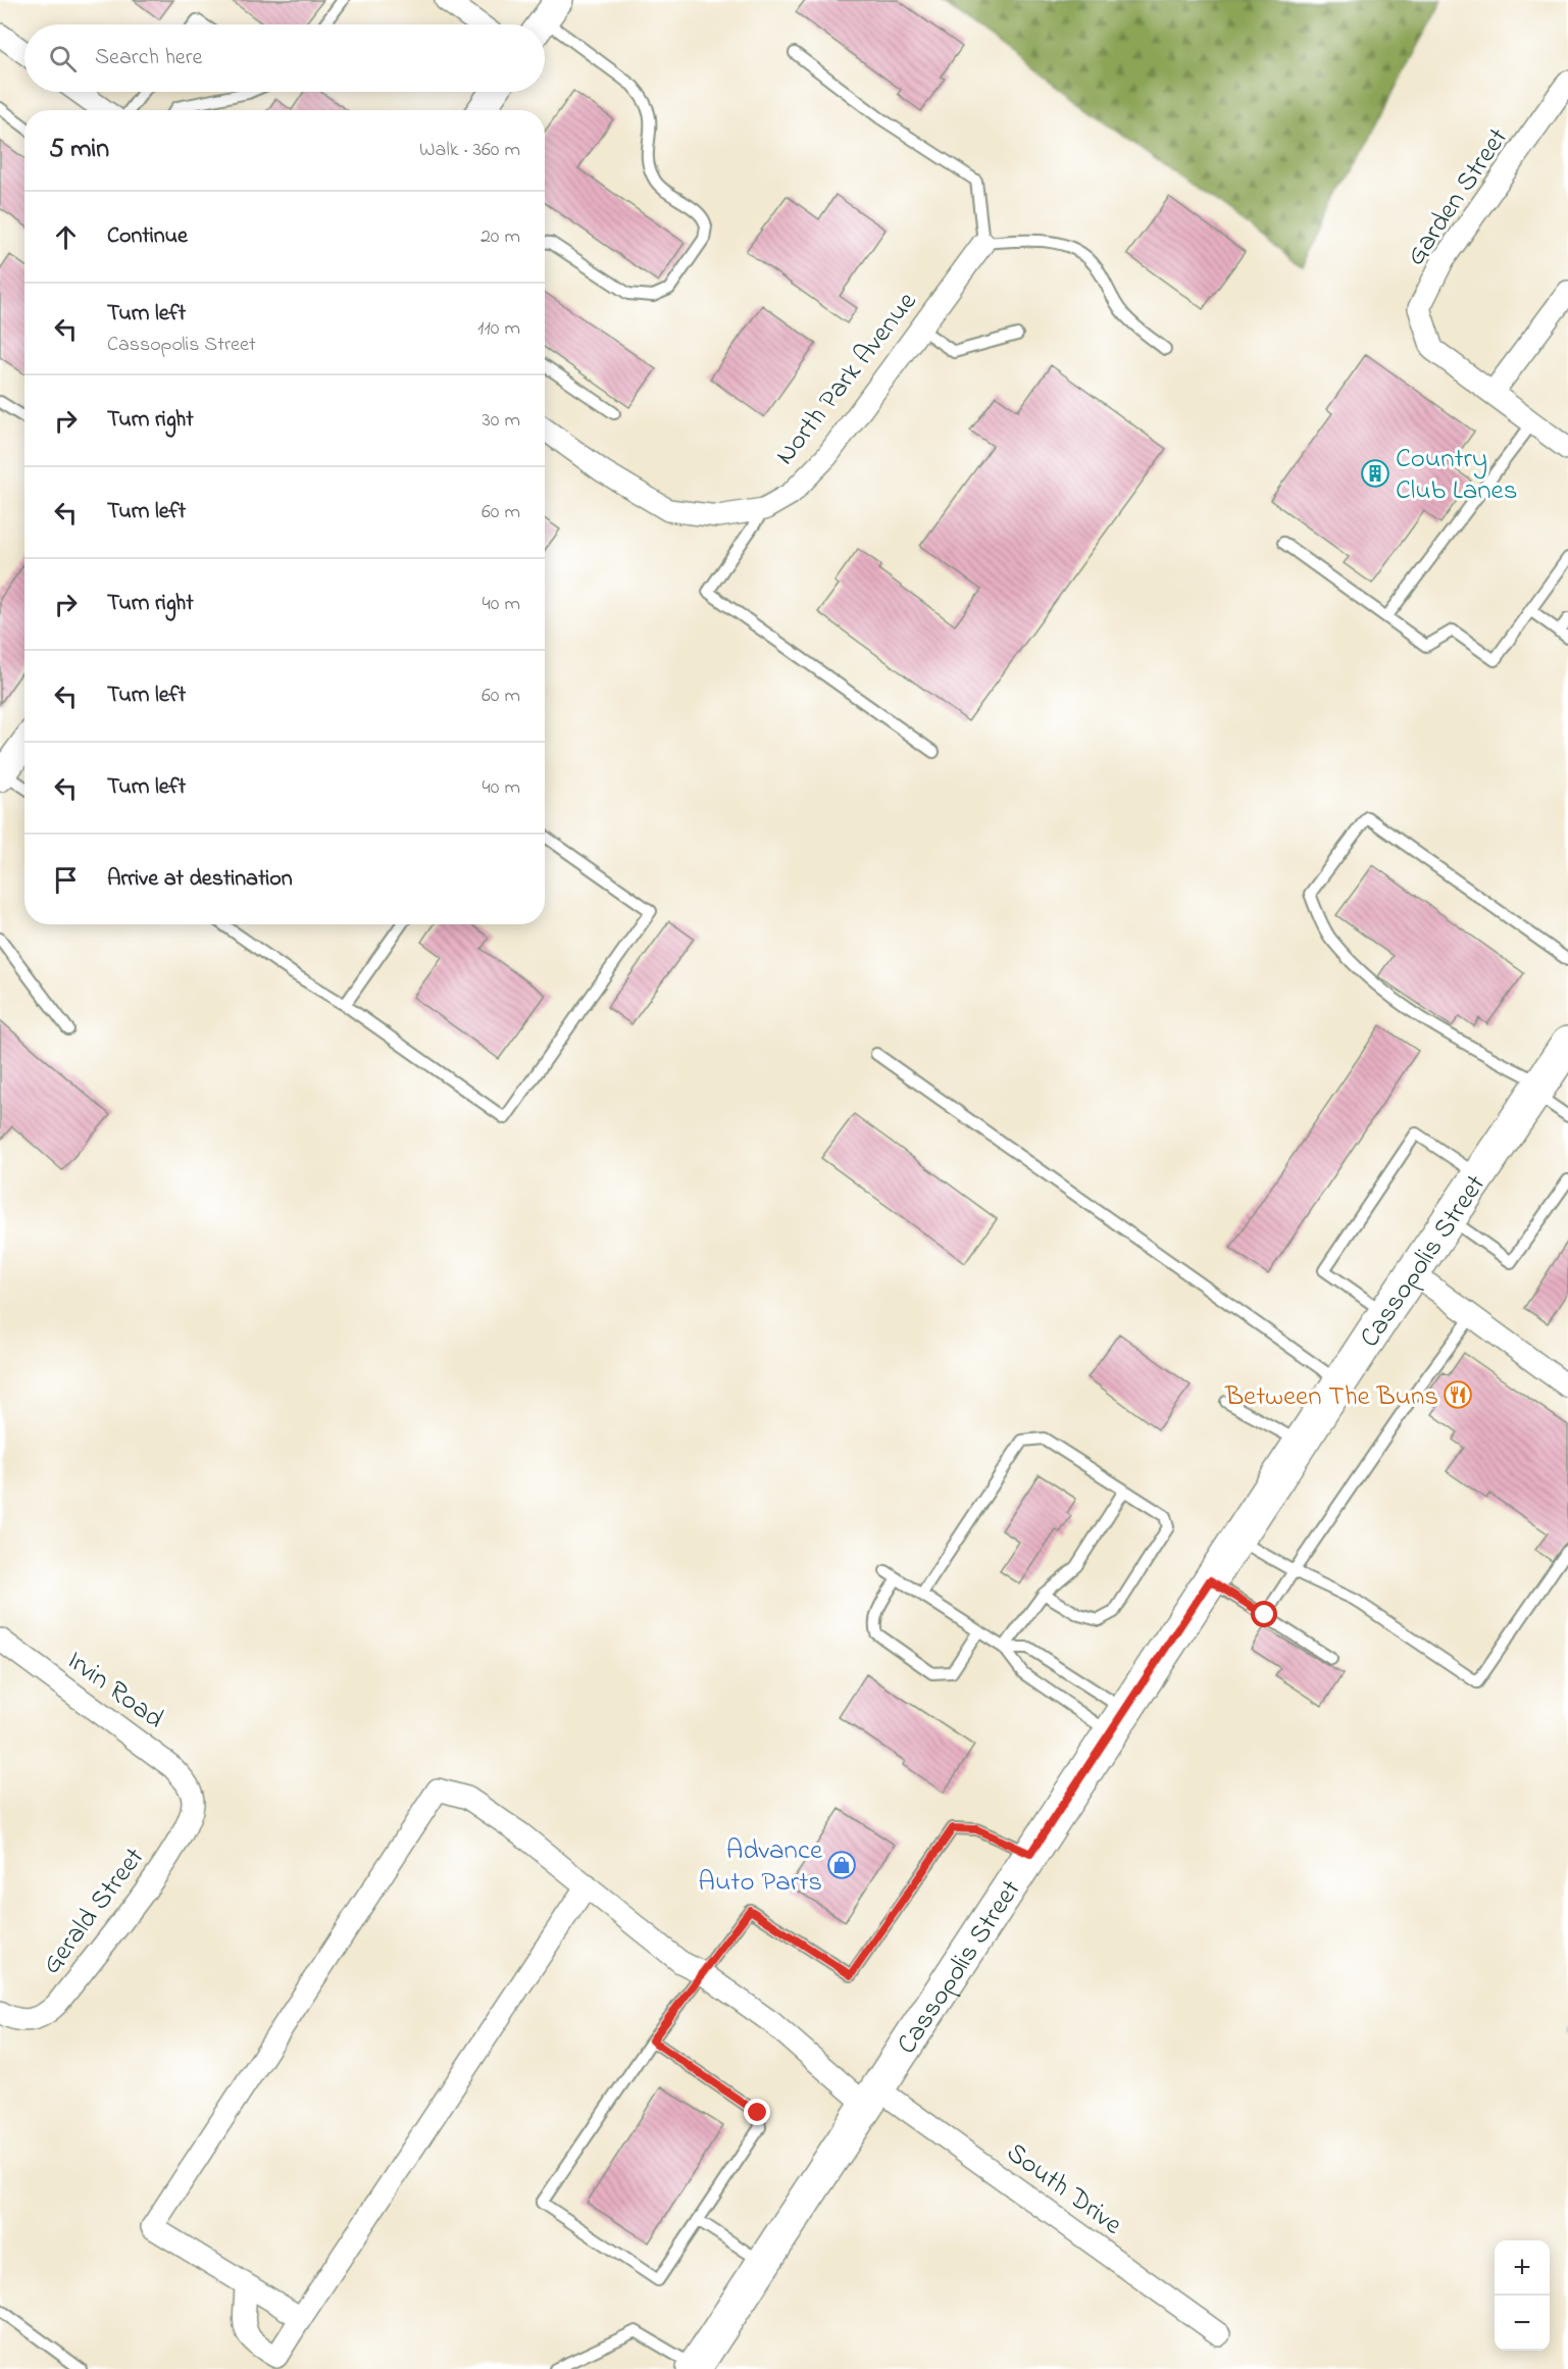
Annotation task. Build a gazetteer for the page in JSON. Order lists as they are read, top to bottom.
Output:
{
  "streets": {
    "main road": ["Cassopolis Street"],
    "street": [
      "Garden Street",
      "North Park Avenue",
      "Irvin Road",
      "Gerald Street",
      "South Drive"
    ]
  },
  "crossings": [
    ["Cassopolis Street", "South Drive"],
    ["Irvin Road", "Gerald Street"]
  ],
  "places": {
    "building": ["Country Club Lanes"],
    "restaurant": ["Between The Buns"],
    "shop": ["Advance Auto Parts"]
  },
  "page": {
    "search": "Search here",
    "heading": ["5 min", "Walk · 360 m"],
    "list": [
      ["Continue", "20 m"],
      ["Turn left", "Cassopolis Street", "110 m"],
      ["Turn right", "30 m"],
      ["Turn left", "60 m"],
      ["Turn right", "40 m"],
      ["Turn left", "60 m"],
      ["Turn left", "40 m"],
      "Arrive at destination"
    ],
    "map_buttons": ["+", "−"]
  }
}
